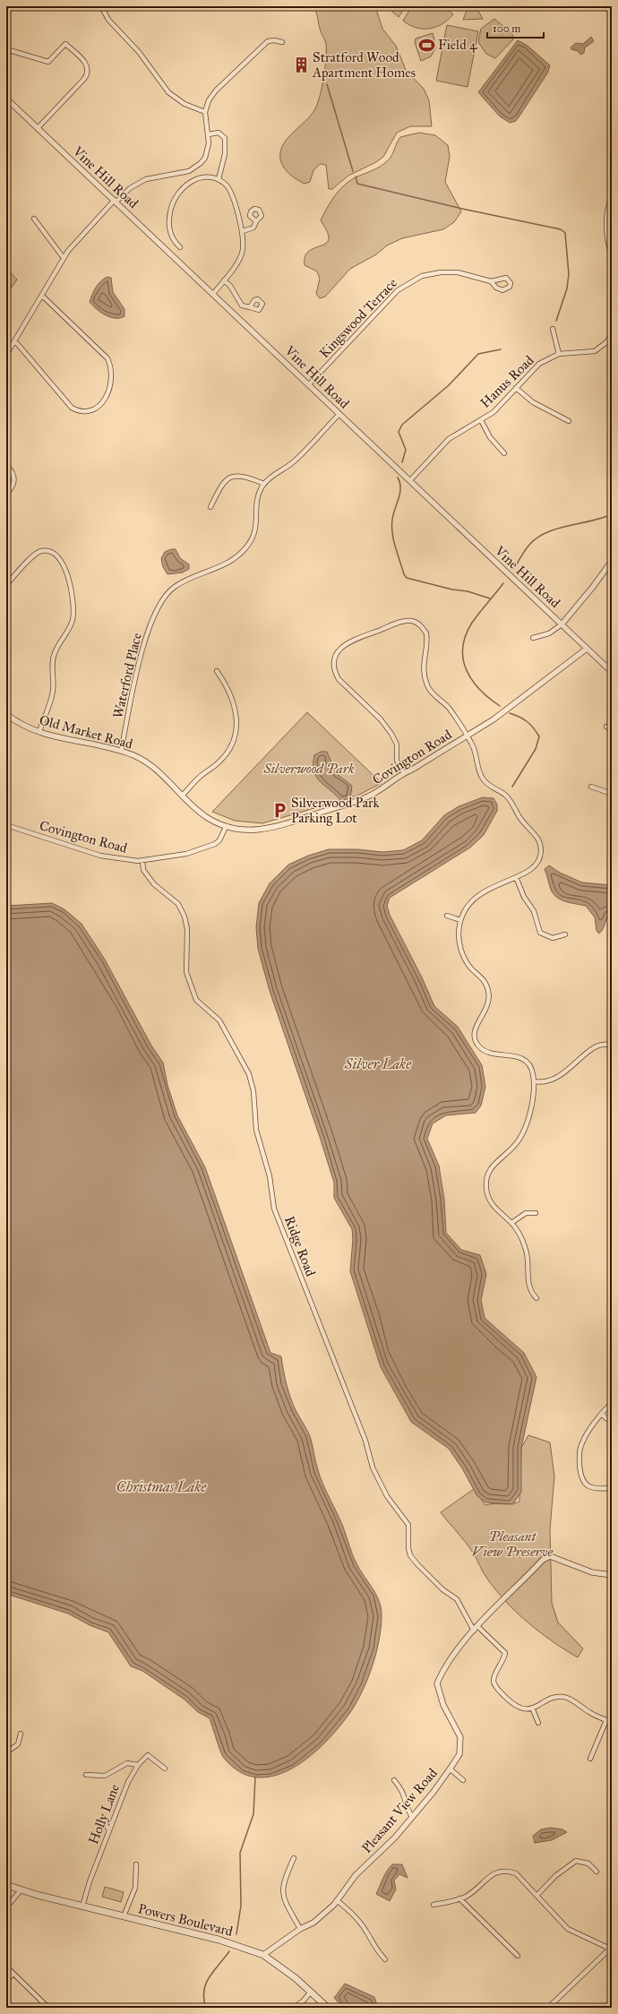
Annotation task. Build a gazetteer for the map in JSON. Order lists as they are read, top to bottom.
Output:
{
  "streets": {
    "main road": ["Powers Boulevard"],
    "street": [
      "Vine Hill Road",
      "Kingswood Terrace",
      "Hanus Road",
      "Waterford Place",
      "Old Market Road",
      "Covington Road",
      "Ridge Road",
      "Pleasant View Road",
      "Holly Lane"
    ]
  },
  "crossings": [
    ["Vine Hill Road", "Kingswood Terrace"],
    ["Vine Hill Road", "Hanus Road"],
    ["Vine Hill Road", "Waterford Place"],
    ["Vine Hill Road", "Covington Road"],
    ["Waterford Place", "Old Market Road"],
    ["Old Market Road", "Covington Road"],
    ["Covington Road", "Ridge Road"],
    ["Ridge Road", "Pleasant View Road"],
    ["Pleasant View Road", "Powers Boulevard"],
    ["Holly Lane", "Powers Boulevard"]
  ],
  "water": ["Silver Lake", "Christmas Lake"],
  "parks": ["Silverwood Park", "Pleasant View Preserve"],
  "places": {
    "sports": ["Field 4"],
    "building": ["Stratford Wood Apartment Homes"],
    "parking": ["Silverwood Park Parking Lot"]
  },
  "scale_bar": "100 m"
}
